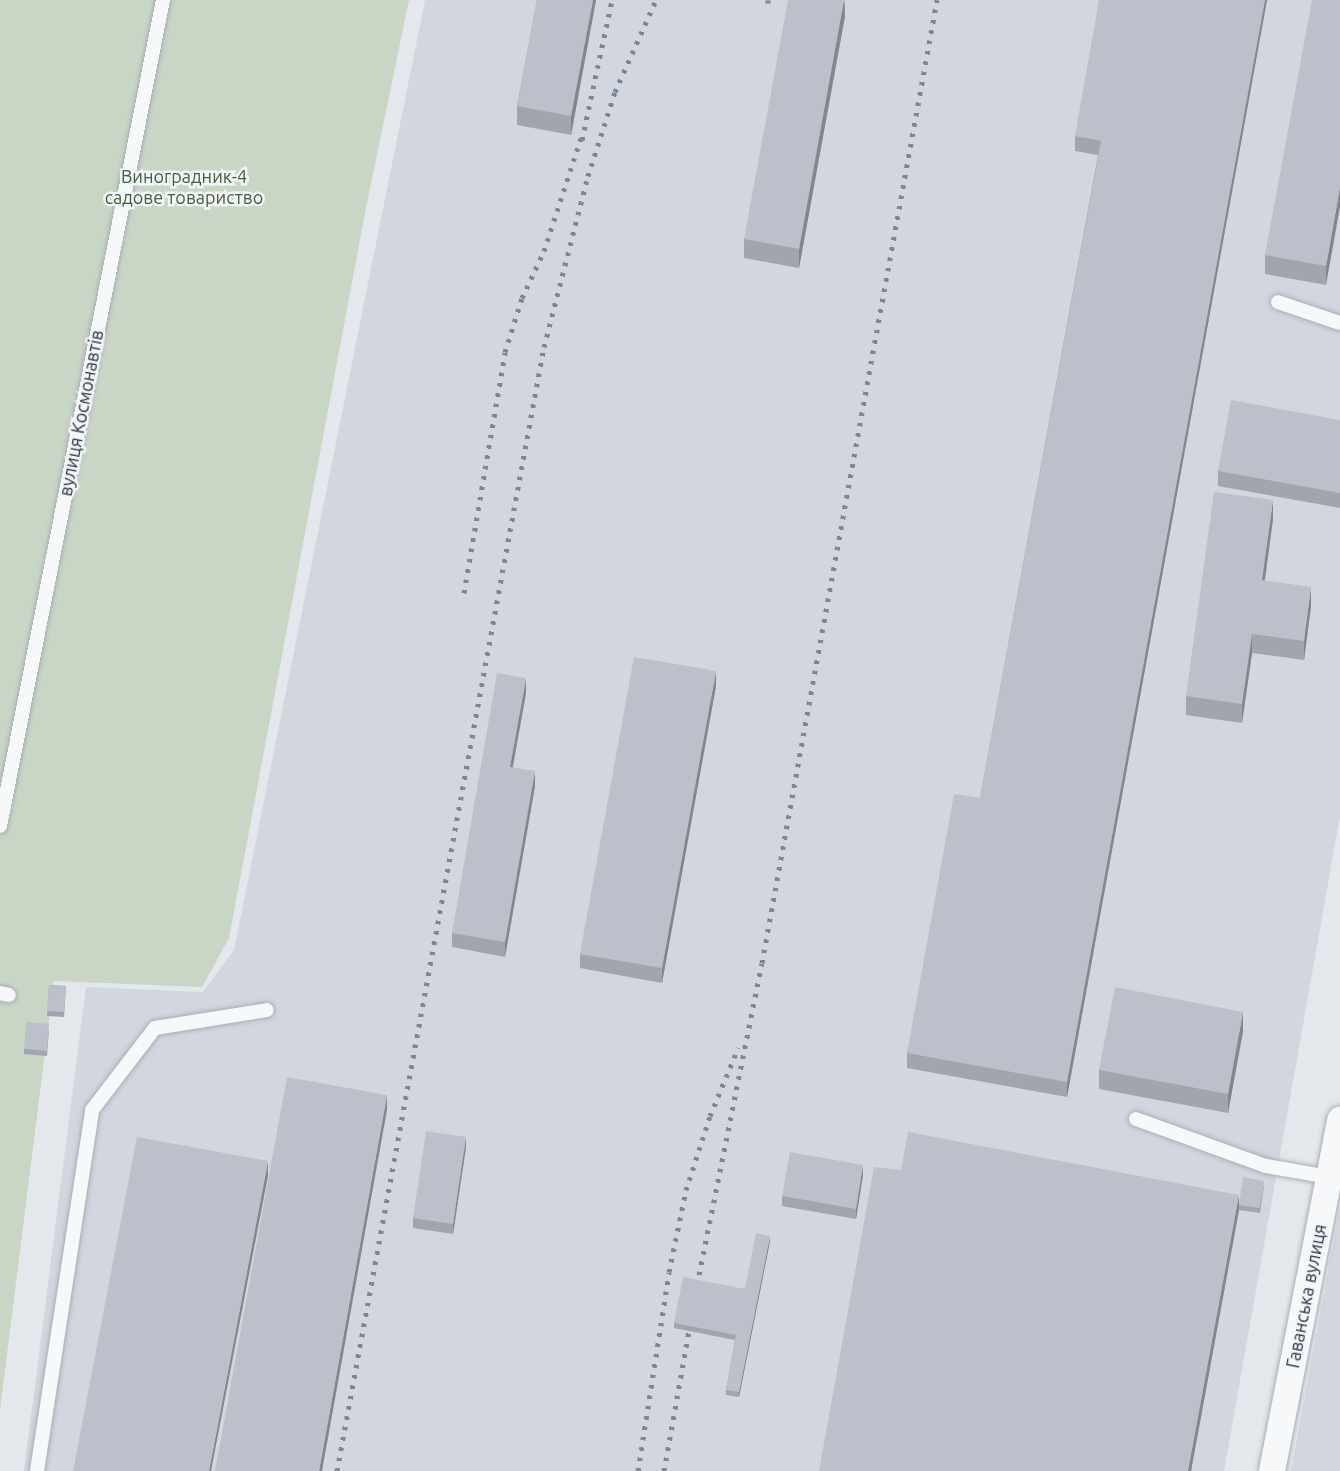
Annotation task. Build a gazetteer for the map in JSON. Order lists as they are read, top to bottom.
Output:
{
  "streets": {
    "street": ["Гаванська вулиця"],
    "lane": ["вулиця Космонавтів"]
  },
  "parks": ["Виноградник-4 садове товариство"]
}
